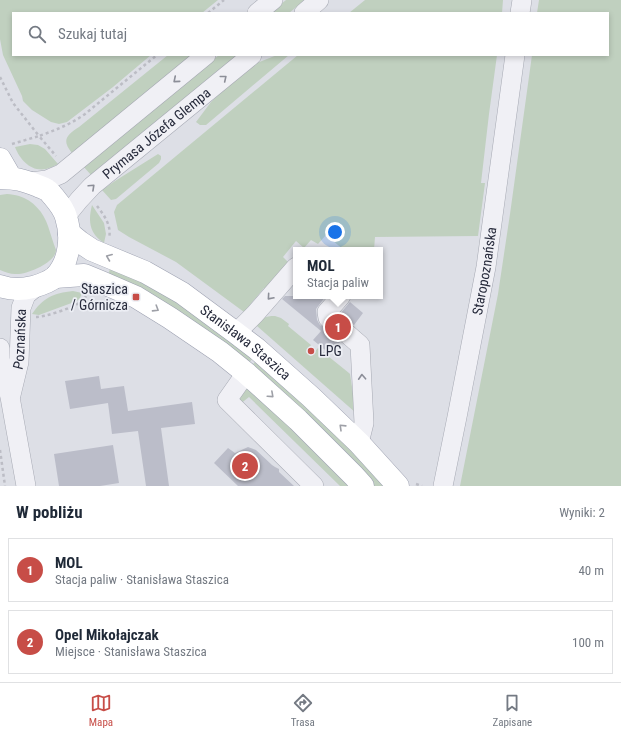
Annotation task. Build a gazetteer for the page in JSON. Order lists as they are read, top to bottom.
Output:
{
  "streets": {
    "main road": ["Stanisława Staszica"],
    "street": ["Prymasa Józefa Glempa", "Staropoznańska", "Poznańska"]
  },
  "crossings": [
    ["Prymasa Józefa Glempa", "Stanisława Staszica"],
    ["Poznańska", "Stanisława Staszica"]
  ],
  "places": {
    "transit": ["Staszica / Górnicza"],
    "other": ["LPG"]
  },
  "page": {
    "search": "Szukaj tutaj",
    "popup": ["MOL", "Stacja paliw"],
    "pins": ["1", "2"],
    "heading": ["W pobliżu", "Wyniki: 2"],
    "list": [
      {
        "mark": "1",
        "name": "MOL",
        "note": "Stacja paliw · Stanisława Staszica",
        "value": "40 m"
      },
      {
        "mark": "2",
        "name": "Opel Mikołajczak",
        "note": "Miejsce · Stanisława Staszica",
        "value": "100 m"
      }
    ],
    "nav": ["Mapa", "Trasa", "Zapisane"]
  }
}
